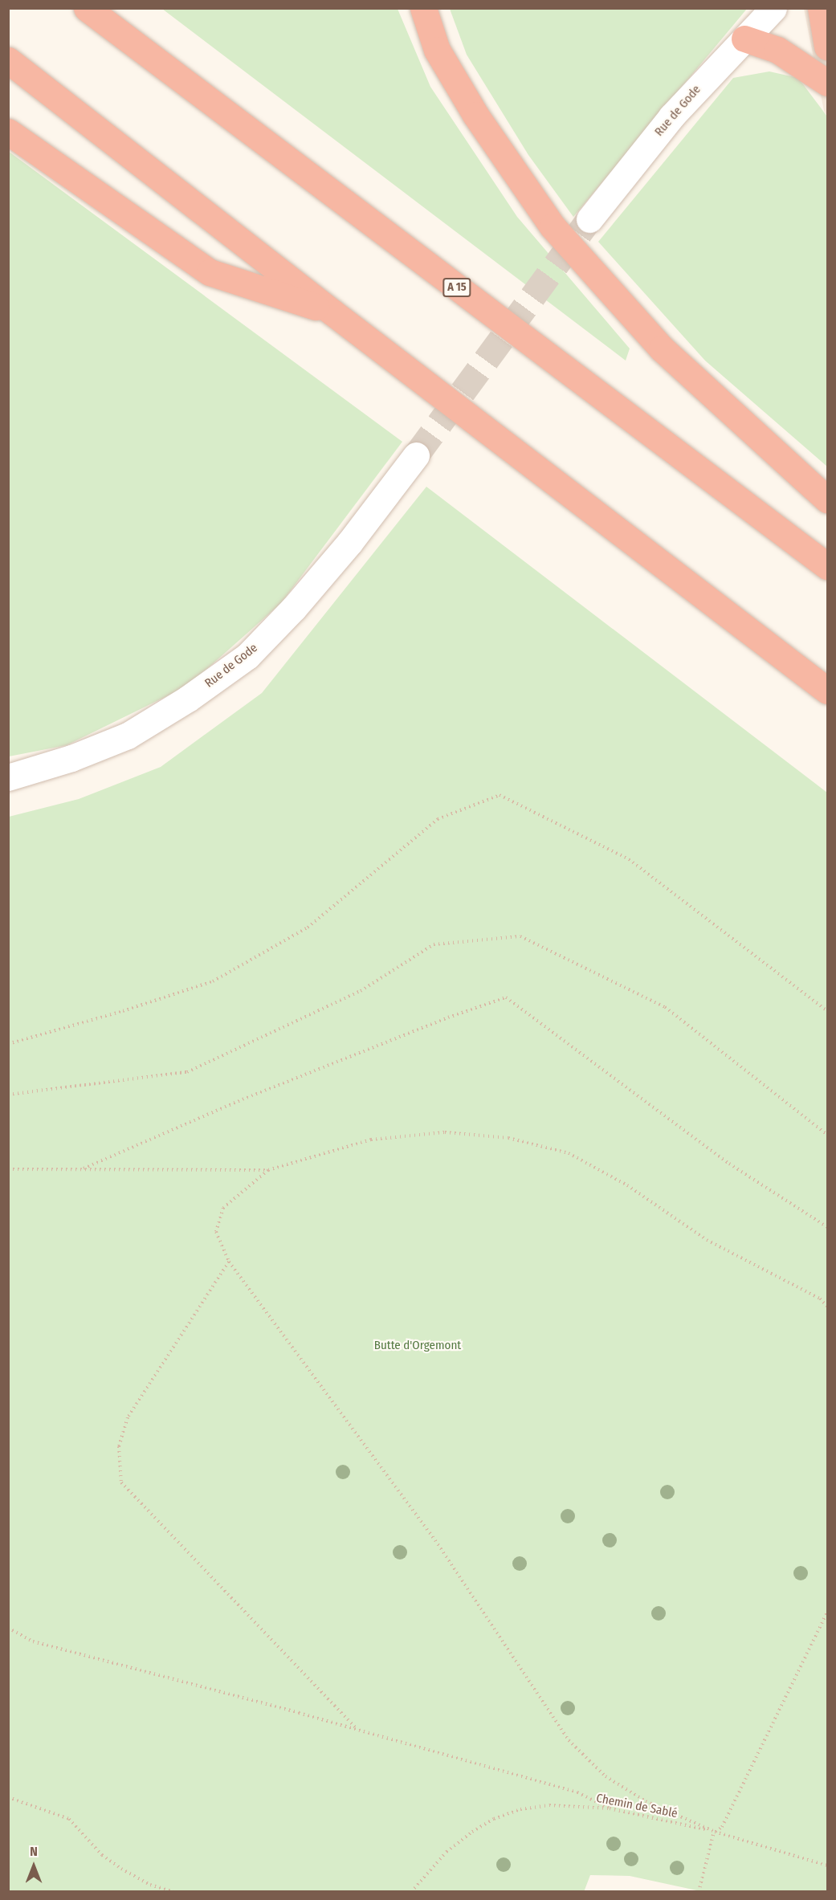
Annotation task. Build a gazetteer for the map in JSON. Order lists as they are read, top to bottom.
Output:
{
  "streets": {
    "highway": ["A 15"],
    "street": ["Rue de Gode"],
    "path": ["Chemin de Sablé"]
  },
  "parks": ["Butte d'Orgemont"],
  "north": "top"
}
